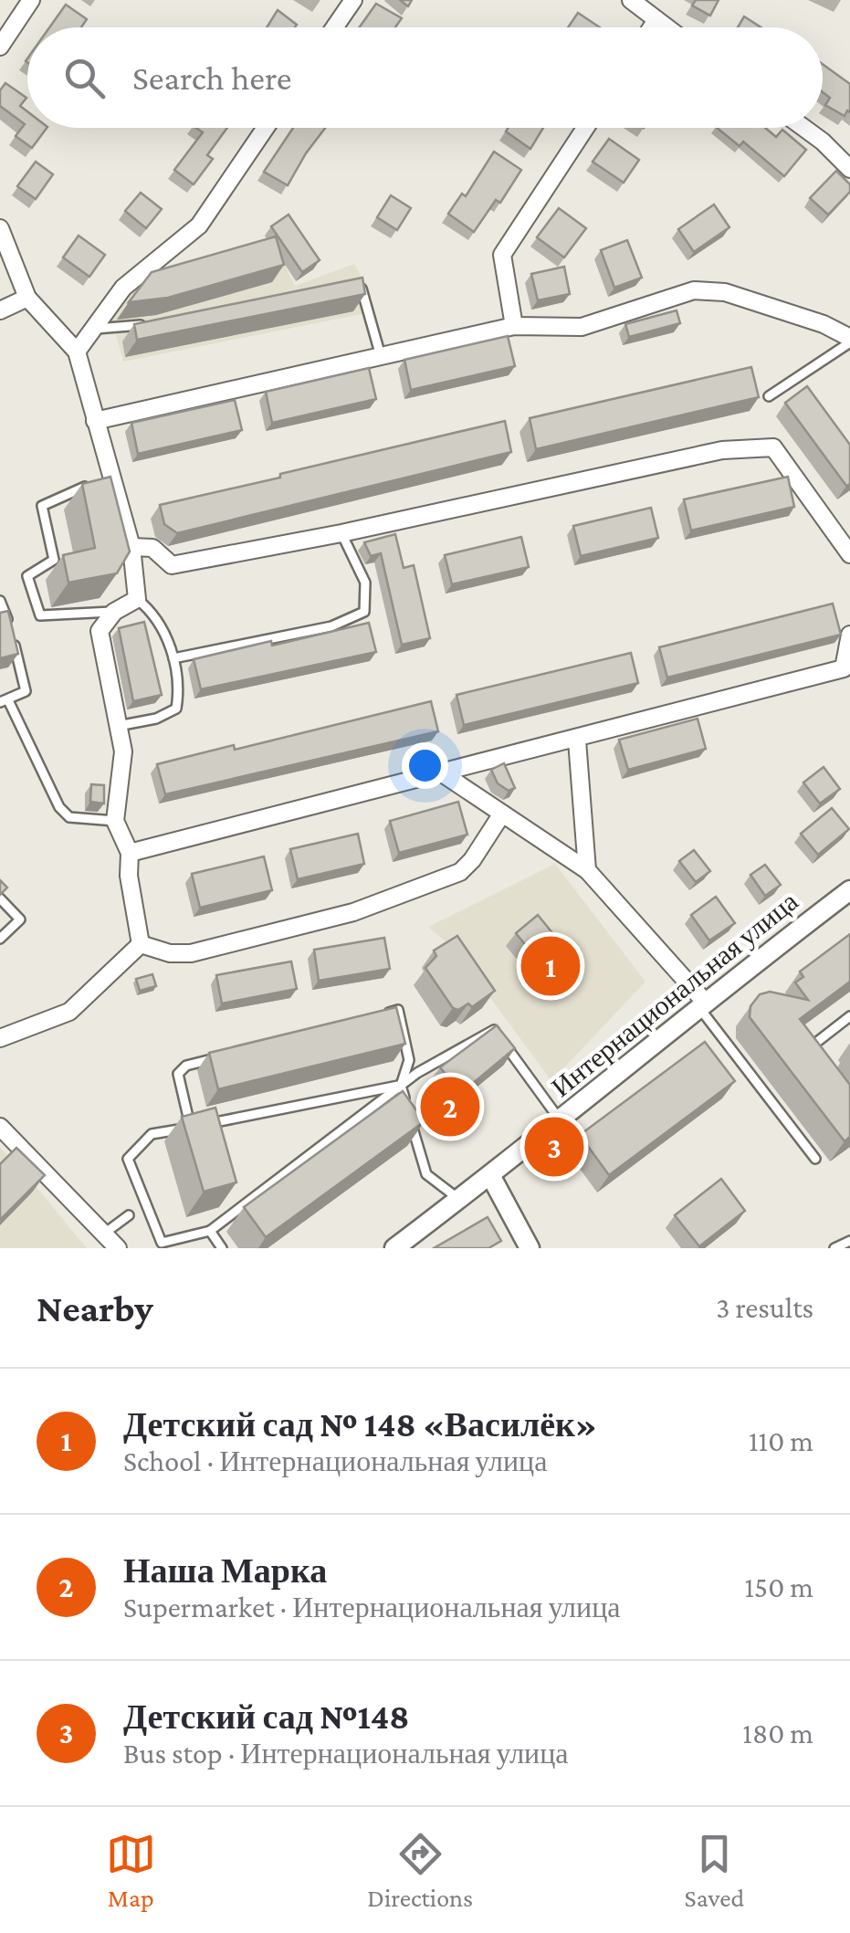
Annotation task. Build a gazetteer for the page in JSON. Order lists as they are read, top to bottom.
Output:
{
  "streets": {
    "street": ["Интернациональная улица"]
  },
  "page": {
    "search": "Search here",
    "pins": ["1", "2", "3"],
    "heading": ["Nearby", "3 results"],
    "list": [
      {
        "mark": "1",
        "name": "Детский сад № 148 «Василёк»",
        "note": "School · Интернациональная улица",
        "value": "110 m"
      },
      {
        "mark": "2",
        "name": "Наша Марка",
        "note": "Supermarket · Интернациональная улица",
        "value": "150 m"
      },
      {
        "mark": "3",
        "name": "Детский сад №148",
        "note": "Bus stop · Интернациональная улица",
        "value": "180 m"
      }
    ],
    "nav": ["Map", "Directions", "Saved"]
  }
}
